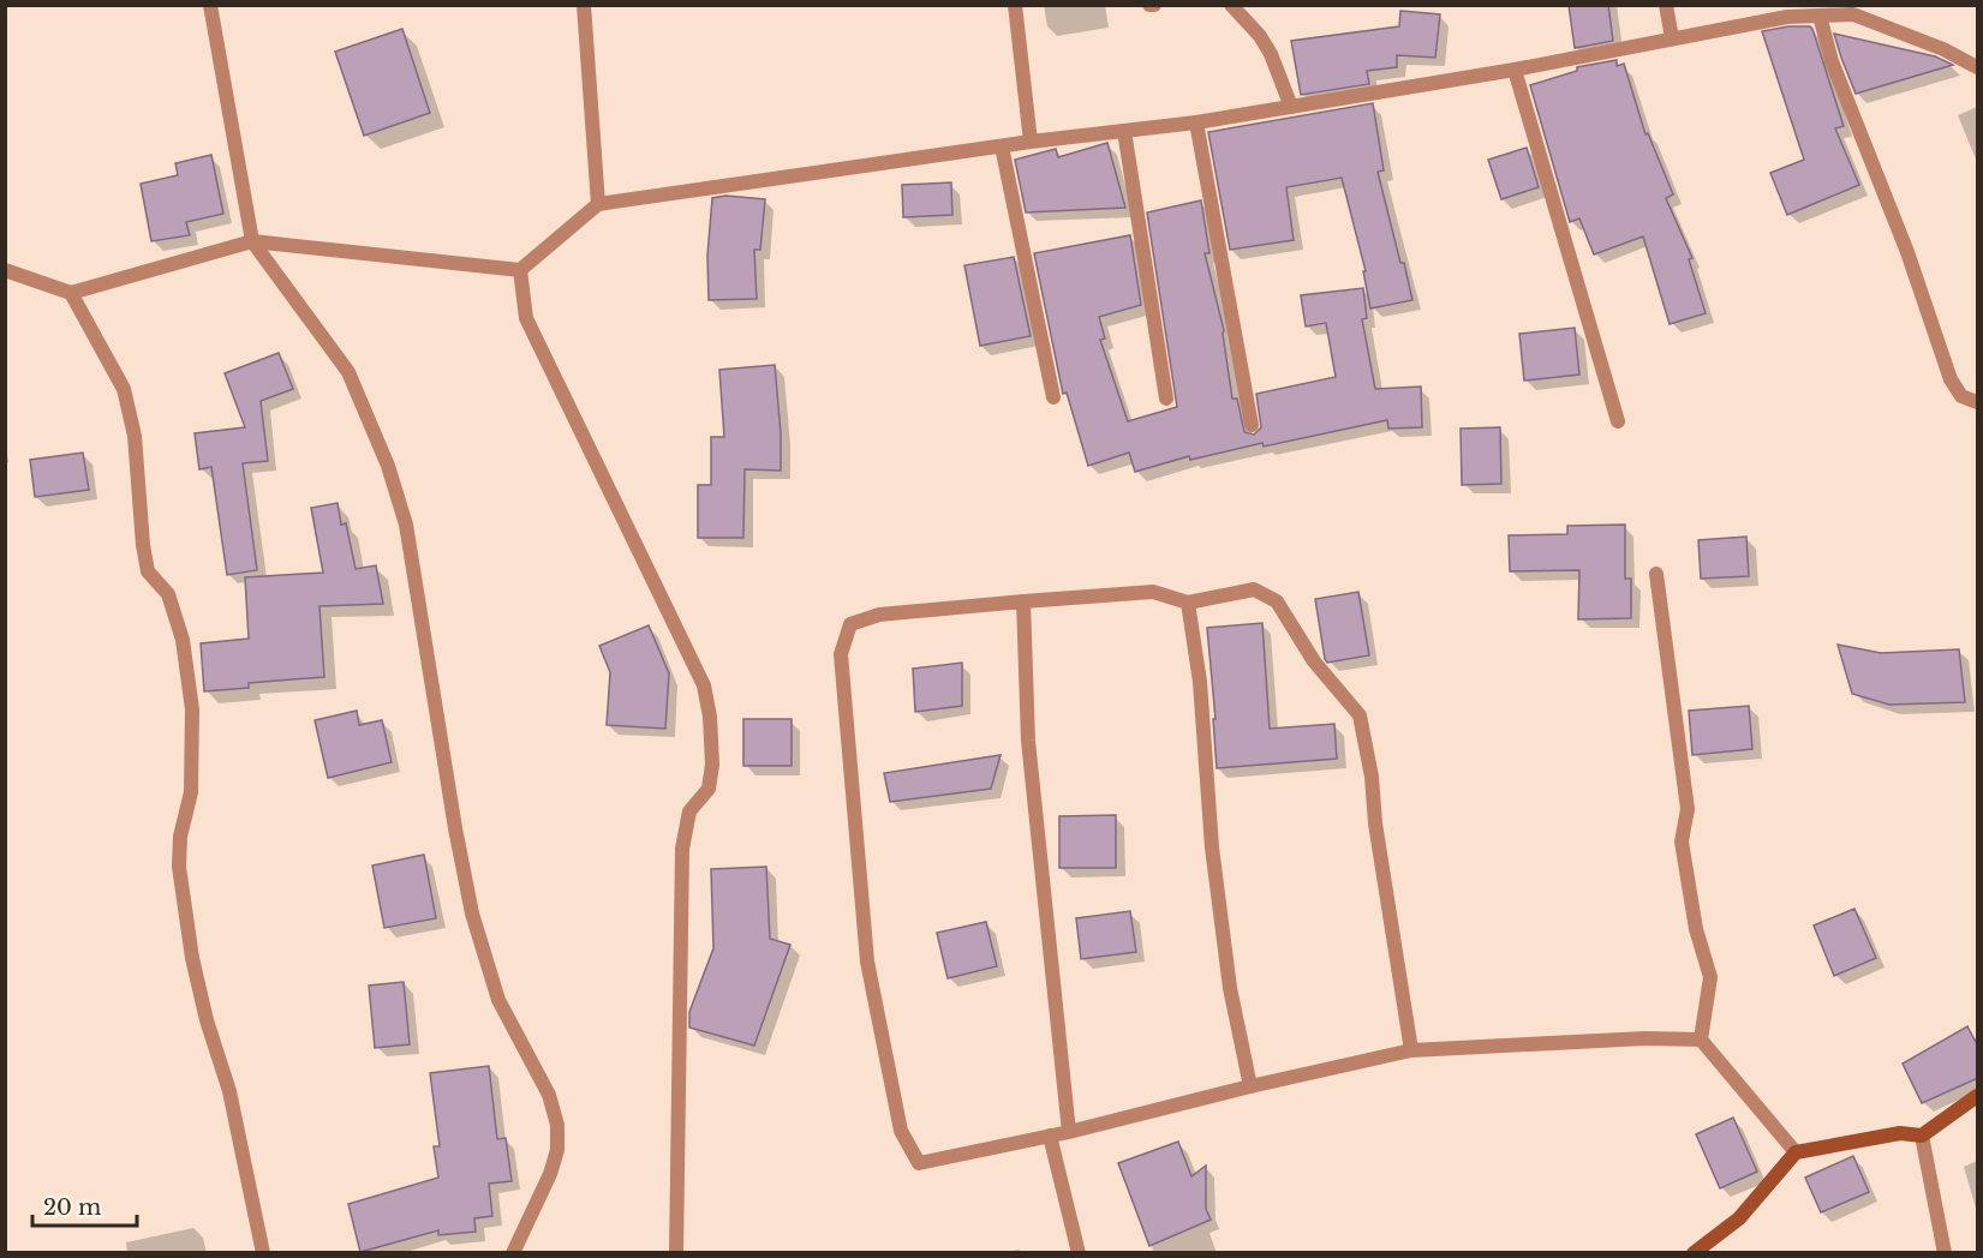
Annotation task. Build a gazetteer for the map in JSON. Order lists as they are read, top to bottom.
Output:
{
  "scale_bar": "20 m"
}
